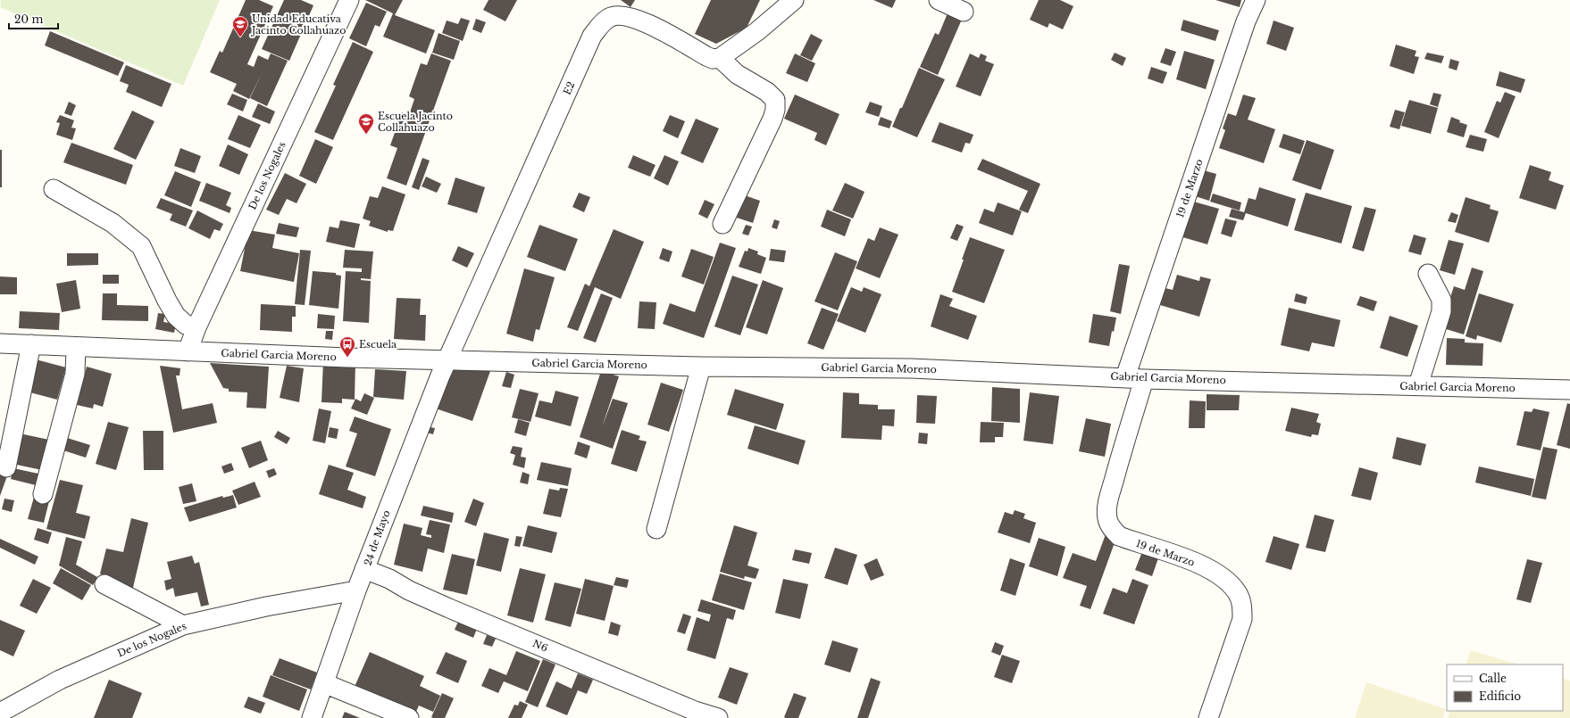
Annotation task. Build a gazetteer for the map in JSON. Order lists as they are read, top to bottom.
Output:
{
  "streets": {
    "street": [
      "E2",
      "De los Nogales",
      "19 de Marzo",
      "Gabriel Garcia Moreno",
      "24 de Mayo",
      "N6"
    ]
  },
  "crossings": [
    ["E2", "Gabriel Garcia Moreno"],
    ["E2", "24 de Mayo"],
    ["De los Nogales", "Gabriel Garcia Moreno"],
    ["De los Nogales", "24 de Mayo"],
    ["19 de Marzo", "Gabriel Garcia Moreno"],
    ["Gabriel Garcia Moreno", "24 de Mayo"],
    ["24 de Mayo", "N6"]
  ],
  "places": {
    "school or university": ["Unidad Educativa Jacinto Collahuazo", "Escuela Jacinto Collahuazo"],
    "bus stop": ["Escuela"]
  },
  "legend": ["Calle", "Edificio"],
  "scale_bar": "20 m"
}
